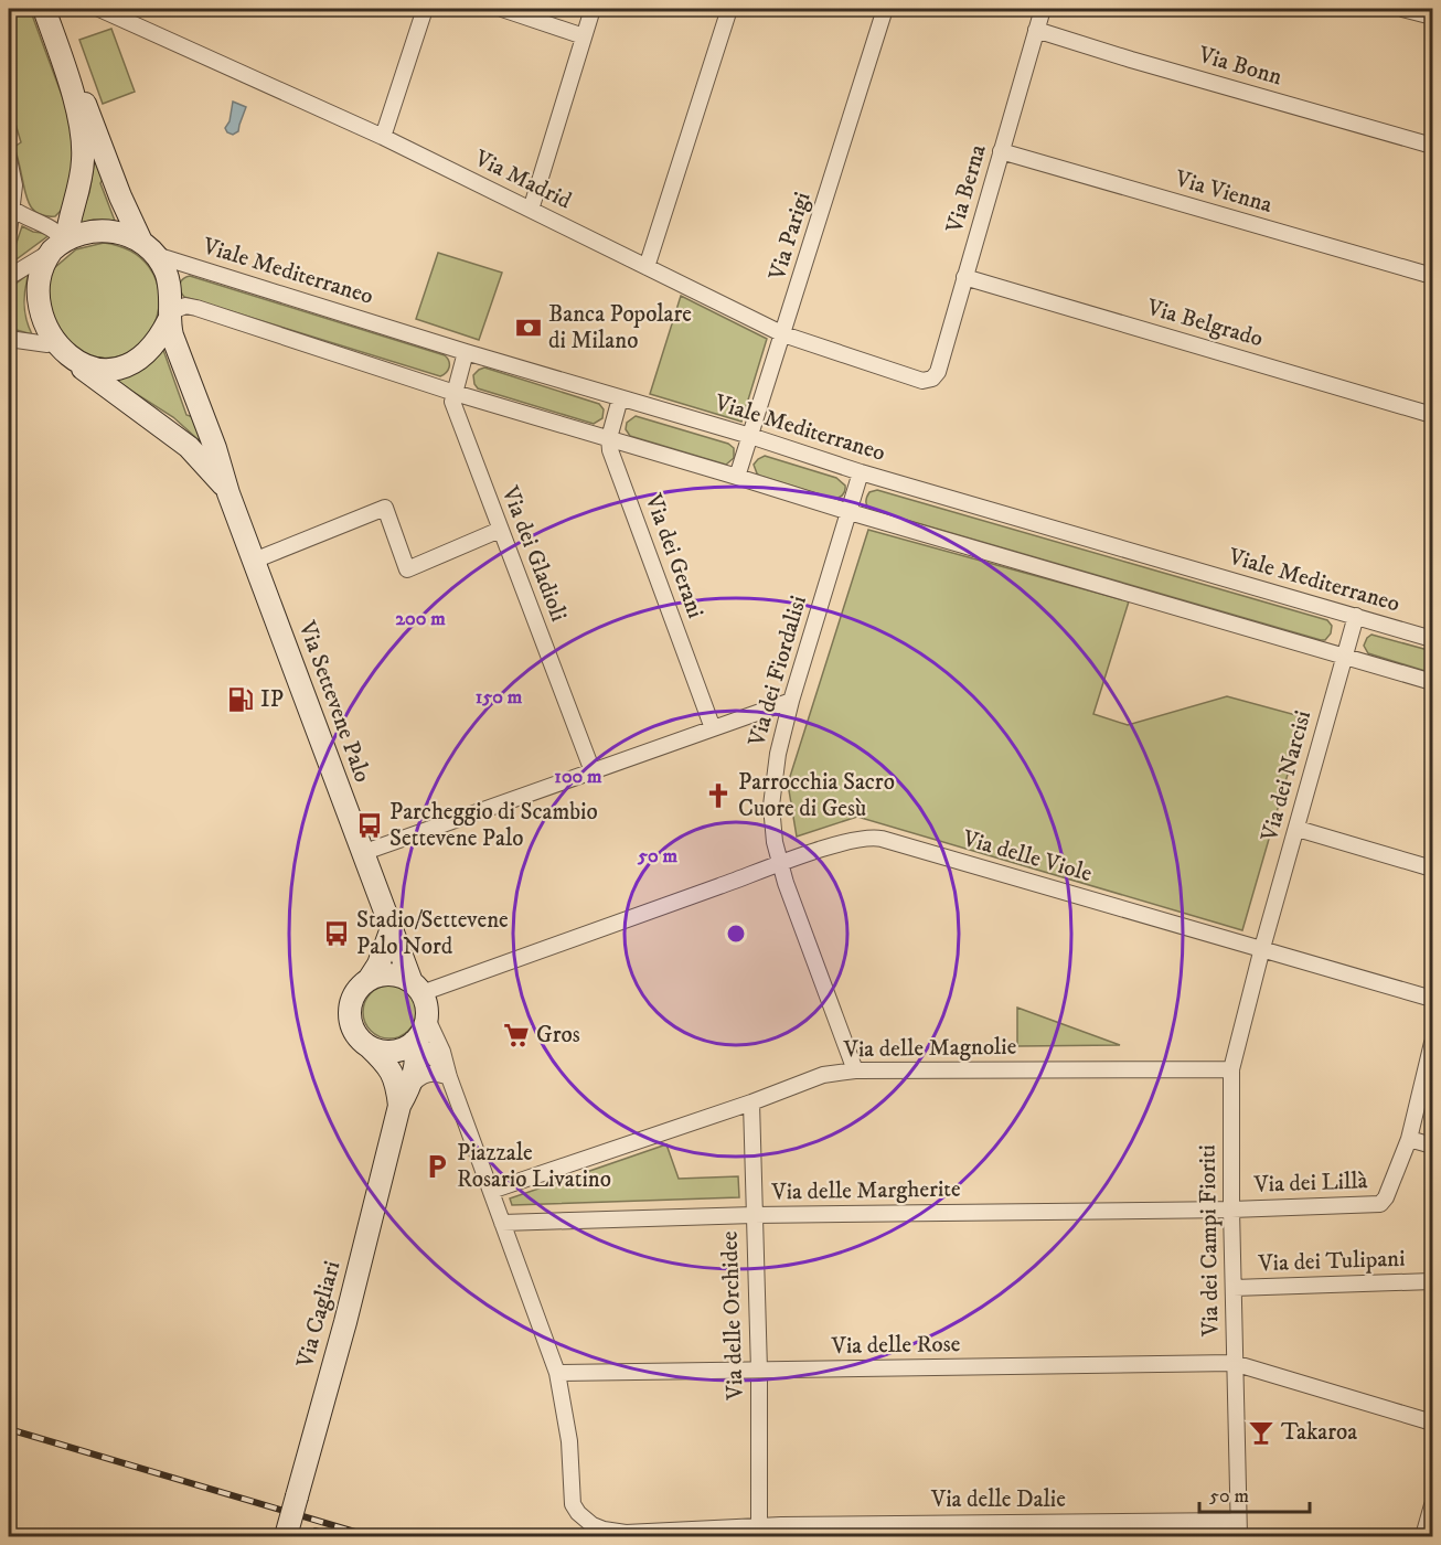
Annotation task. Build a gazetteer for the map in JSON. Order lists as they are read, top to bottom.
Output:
{
  "streets": {
    "street": [
      "Via Bonn",
      "Via Madrid",
      "Via Berna",
      "Via Vienna",
      "Via Parigi",
      "Viale Mediterraneo",
      "Via Belgrado",
      "Via dei Gladioli",
      "Via dei Gerani",
      "Via dei Fiordalisi",
      "Via Settevene Palo",
      "Via dei Narcisi",
      "Via delle Viole",
      "Via delle Magnolie",
      "Via dei Lillà",
      "Via delle Margherite",
      "Via dei Campi Fioriti",
      "Via dei Tulipani",
      "Via Cagliari",
      "Via delle Orchidee",
      "Via delle Rose",
      "Via delle Dalie"
    ]
  },
  "crossings": [
    ["Via Bonn", "Via Berna"],
    ["Via Madrid", "Via Berna"],
    ["Via Madrid", "Via Parigi"],
    ["Via Berna", "Via Vienna"],
    ["Via Berna", "Via Belgrado"],
    ["Via Parigi", "Viale Mediterraneo"],
    ["Viale Mediterraneo", "Via dei Gladioli"],
    ["Viale Mediterraneo", "Via dei Fiordalisi"],
    ["Viale Mediterraneo", "Via Settevene Palo"],
    ["Viale Mediterraneo", "Via dei Narcisi"],
    ["Via dei Fiordalisi", "Via delle Viole"],
    ["Via dei Fiordalisi", "Via delle Magnolie"],
    ["Via Settevene Palo", "Via delle Viole"],
    ["Via Settevene Palo", "Via Cagliari"],
    ["Via Settevene Palo", "Via delle Dalie"],
    ["Via dei Narcisi", "Via delle Viole"],
    ["Via dei Narcisi", "Via dei Campi Fioriti"],
    ["Via delle Viole", "Via dei Campi Fioriti"],
    ["Via delle Viole", "Via Cagliari"],
    ["Via delle Viole", "Via delle Dalie"],
    ["Via delle Magnolie", "Via dei Campi Fioriti"],
    ["Via delle Magnolie", "Via delle Orchidee"],
    ["Via delle Magnolie", "Via delle Dalie"],
    ["Via dei Lillà", "Via delle Margherite"],
    ["Via dei Lillà", "Via dei Campi Fioriti"],
    ["Via delle Margherite", "Via dei Campi Fioriti"],
    ["Via delle Margherite", "Via delle Orchidee"],
    ["Via delle Margherite", "Via delle Dalie"],
    ["Via dei Campi Fioriti", "Via dei Tulipani"],
    ["Via dei Campi Fioriti", "Via delle Rose"],
    ["Via dei Campi Fioriti", "Via delle Dalie"],
    ["Via Cagliari", "Via delle Dalie"],
    ["Via delle Orchidee", "Via delle Rose"],
    ["Via delle Orchidee", "Via delle Dalie"],
    ["Via delle Rose", "Via delle Dalie"]
  ],
  "places": {
    "bank": ["Banca Popolare di Milano"],
    "fuel station": ["IP"],
    "church": ["Parrocchia Sacro Cuore di Gesù"],
    "bus stop": ["Parcheggio di Scambio Settevene Palo", "Stadio/Settevene Palo Nord"],
    "supermarket": ["Gros"],
    "parking": ["Piazzale Rosario Livatino"],
    "bar": ["Takaroa"]
  },
  "scale_bar": "50 m",
  "rings": [
    "200 m",
    "150 m",
    "100 m",
    "50 m"
  ]
}
